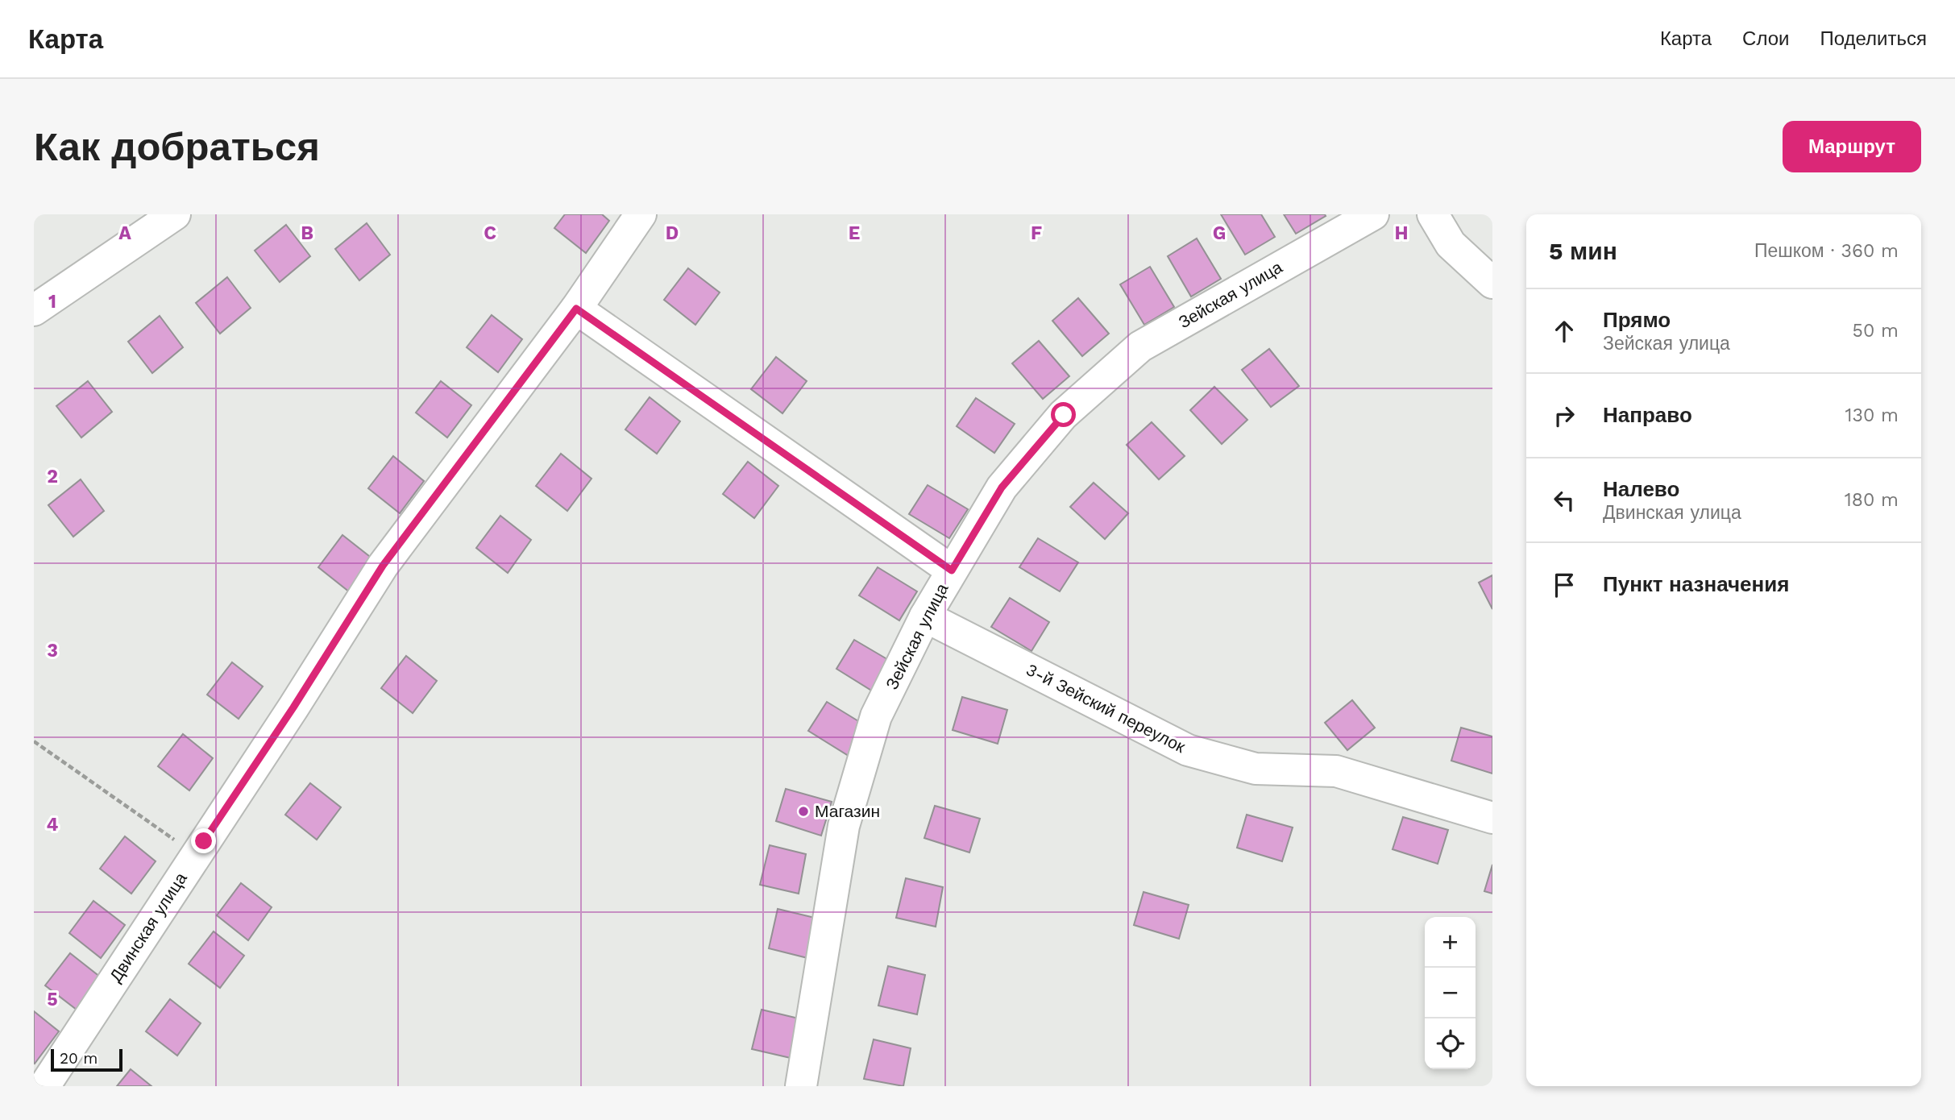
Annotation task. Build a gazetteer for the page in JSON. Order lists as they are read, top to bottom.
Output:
{
  "streets": {
    "street": ["Зейская улица", "3-й Зейский переулок", "Двинская улица"]
  },
  "crossings": [
    ["Зейская улица", "3-й Зейский переулок"]
  ],
  "places": ["Магазин"],
  "scale_bar": "20 m",
  "page": {
    "header": "Карта",
    "nav": ["Карта", "Слои", "Поделиться"],
    "buttons": "Маршрут",
    "title": "Как добраться",
    "heading": ["5 мин", "Пешком · 360 m"],
    "list": [
      ["Прямо", "Зейская улица", "50 m"],
      ["Направо", "130 m"],
      ["Налево", "Двинская улица", "180 m"],
      "Пункт назначения"
    ],
    "map_buttons": ["+", "−"],
    "scale": "20 m"
  },
  "grid": {
    "columns": [
      "A",
      "B",
      "C",
      "D",
      "E",
      "F",
      "G",
      "H"
    ],
    "rows": [
      "1",
      "2",
      "3",
      "4",
      "5"
    ]
  }
}
